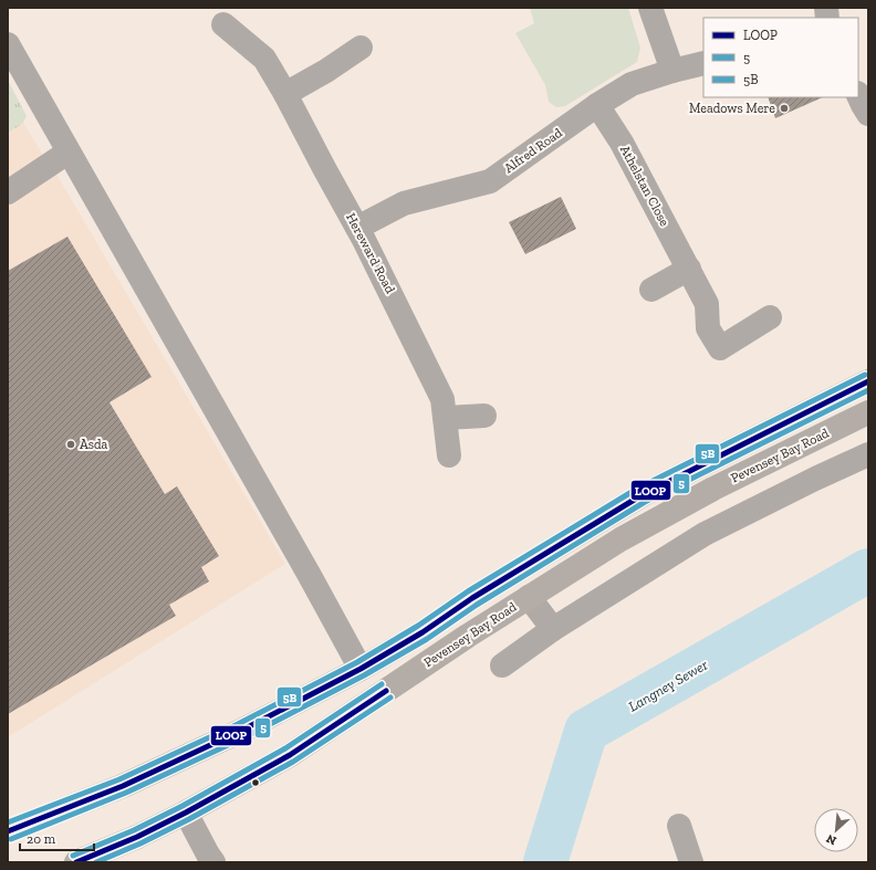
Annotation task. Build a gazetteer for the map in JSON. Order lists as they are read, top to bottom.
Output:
{
  "streets": {
    "main road": ["Pevensey Bay Road"],
    "street": ["Alfred Road", "Athelstan Close", "Hereward Road"]
  },
  "crossings": [
    ["Alfred Road", "Athelstan Close"],
    ["Alfred Road", "Hereward Road"]
  ],
  "water": ["Langney Sewer"],
  "places": ["Meadows Mere", "Asda"],
  "lines": ["transit line 5B", "transit line LOOP", "transit line 5"],
  "legend": ["LOOP", "5", "5B"],
  "scale_bar": "20 m",
  "north": "bottom left"
}
